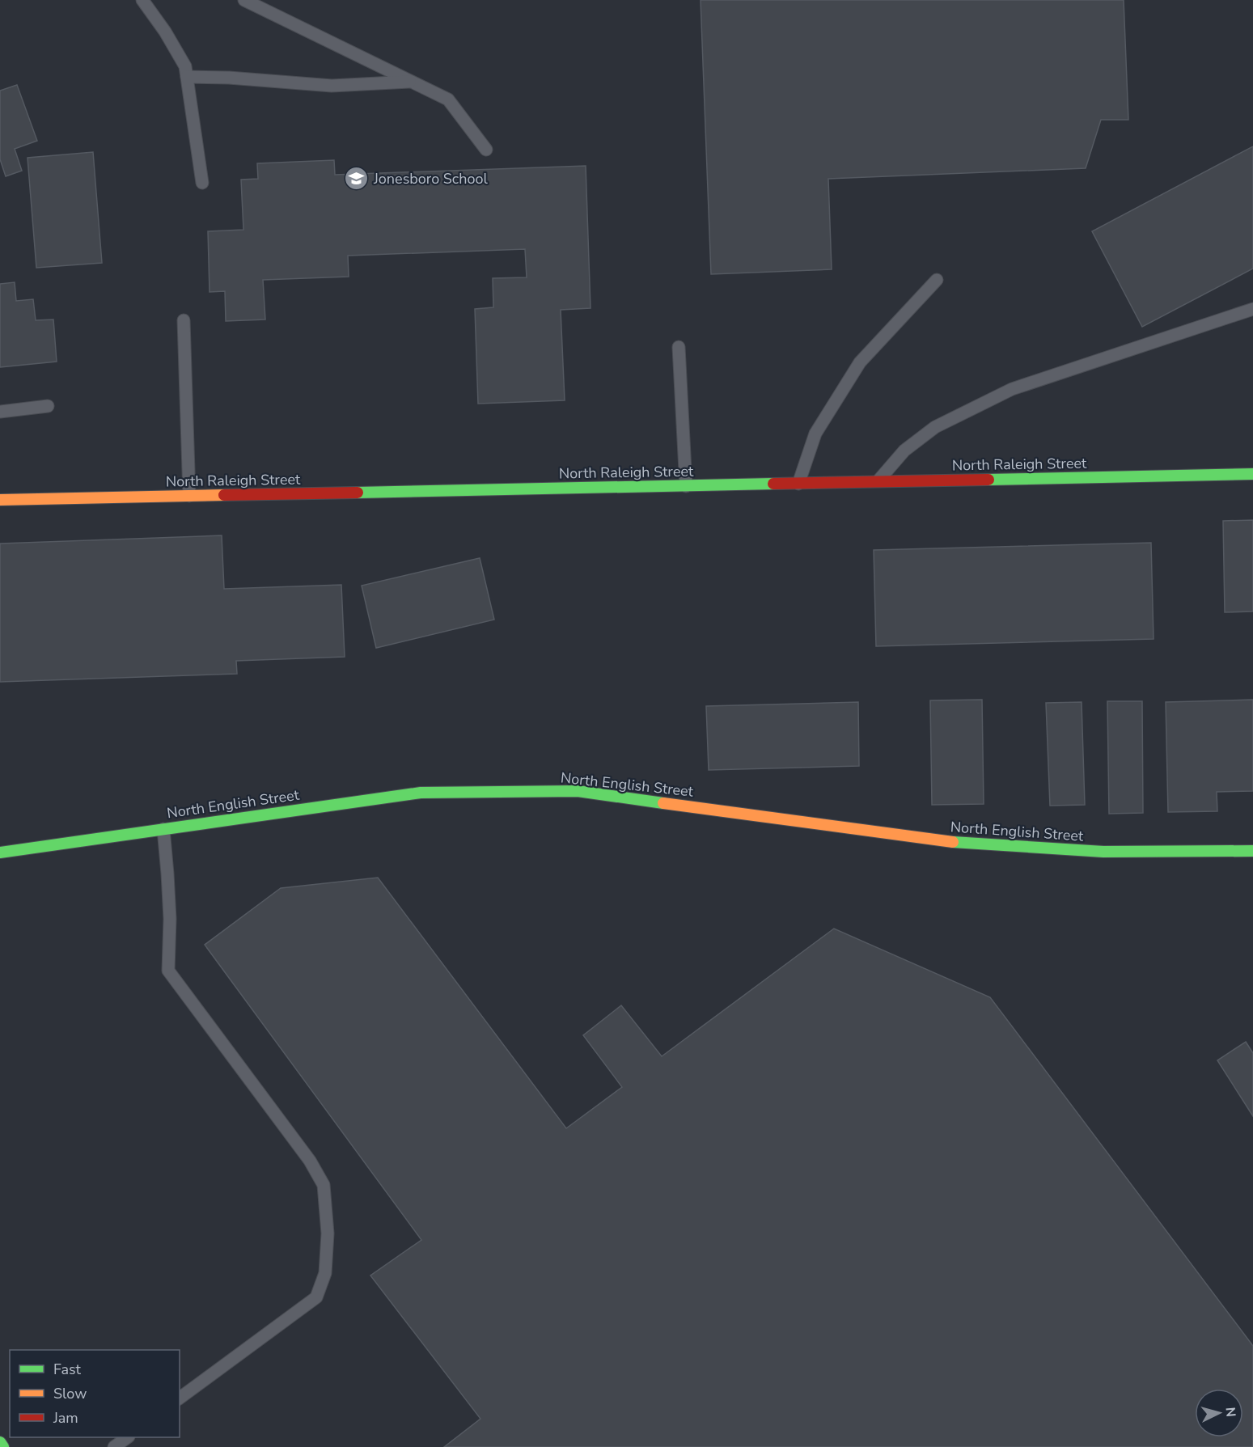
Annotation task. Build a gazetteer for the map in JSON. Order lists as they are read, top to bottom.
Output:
{
  "streets": {
    "street": ["North Raleigh Street", "North English Street"]
  },
  "places": {
    "school or university": ["Jonesboro School"]
  },
  "legend": ["Fast", "Slow", "Jam"],
  "north": "right"
}
